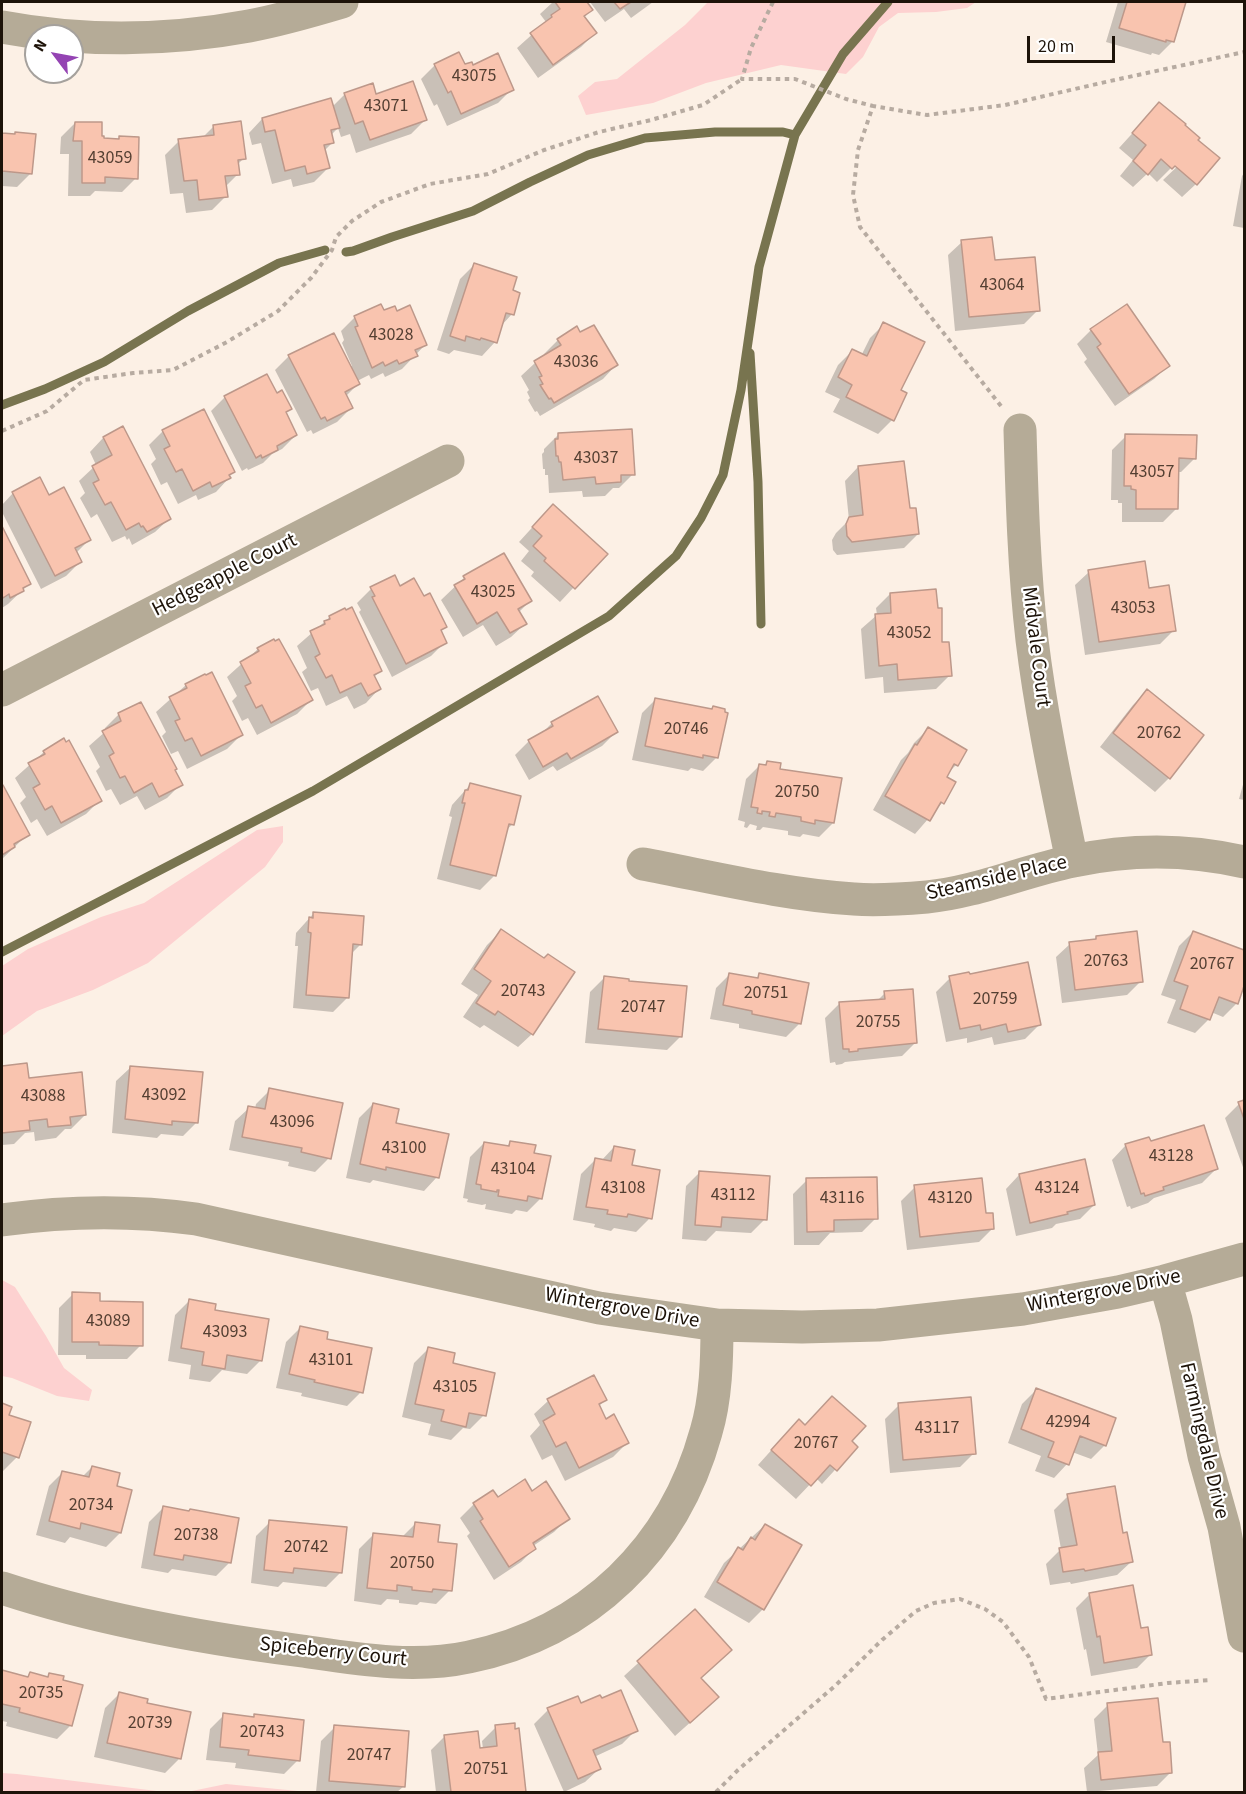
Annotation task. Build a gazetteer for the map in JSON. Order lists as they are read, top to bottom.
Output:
{
  "streets": {
    "street": [
      "Hedgeapple Court",
      "Midvale Court",
      "Steamside Place",
      "Wintergrove Drive",
      "Farmingdale Drive",
      "Spiceberry Court"
    ]
  },
  "crossings": [
    ["Midvale Court", "Steamside Place"],
    ["Wintergrove Drive", "Farmingdale Drive"],
    ["Wintergrove Drive", "Spiceberry Court"]
  ],
  "house_numbers": [
    "43075",
    "43071",
    "43059",
    "43064",
    "43028",
    "43036",
    "43037",
    "43057",
    "43025",
    "43053",
    "43052",
    "20746",
    "20762",
    "20750",
    "20763",
    "20767",
    "20743",
    "20751",
    "20759",
    "20747",
    "20755",
    "43092",
    "43088",
    "43096",
    "43100",
    "43128",
    "43104",
    "43108",
    "43124",
    "43112",
    "43116",
    "43120",
    "43089",
    "43093",
    "43101",
    "43105",
    "42994",
    "43117",
    "20767",
    "20734",
    "20738",
    "20742",
    "20750",
    "20735",
    "20739",
    "20743",
    "20747",
    "20751"
  ],
  "scale_bar": "20 m",
  "north": "top left"
}
